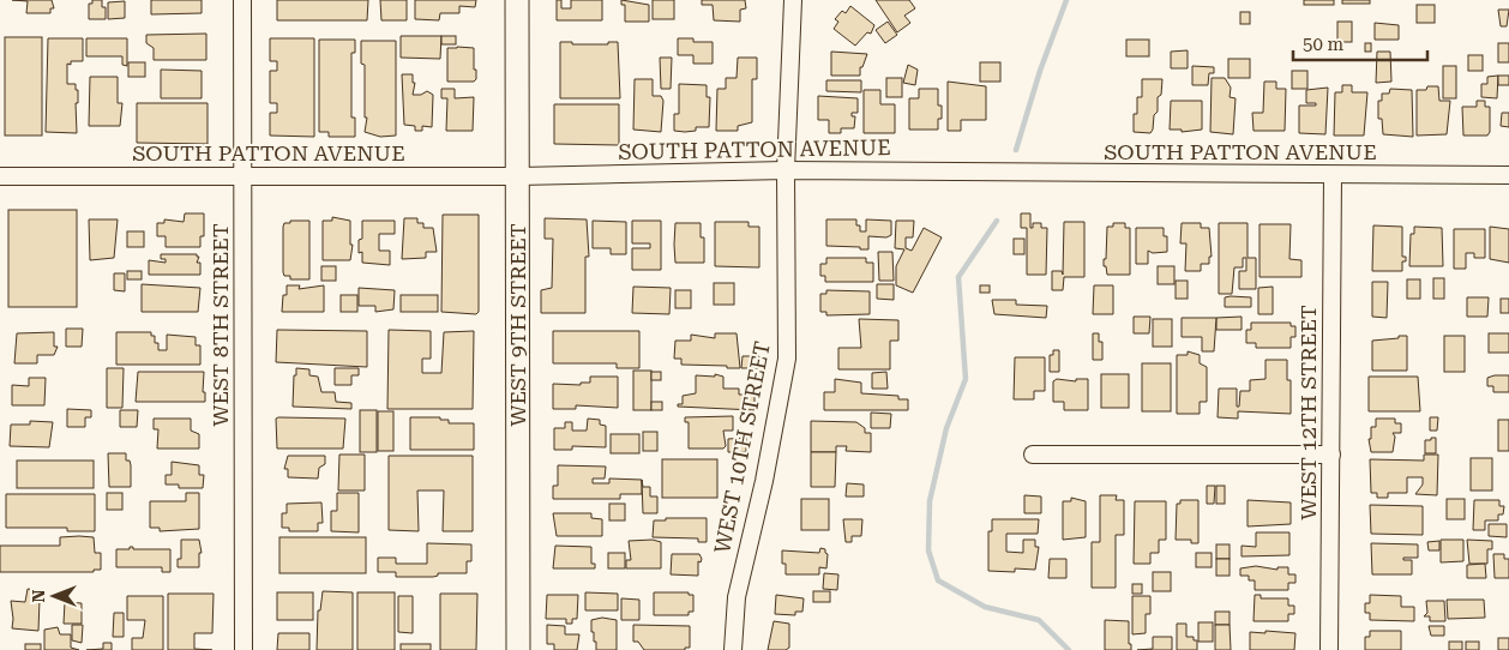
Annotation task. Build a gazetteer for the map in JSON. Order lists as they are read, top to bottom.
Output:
{
  "streets": {
    "main road": ["WEST 9TH STREET"],
    "street": [
      "SOUTH PATTON AVENUE",
      "WEST 8TH STREET",
      "WEST 12TH STREET",
      "WEST 10TH STREET"
    ]
  },
  "crossings": [
    ["SOUTH PATTON AVENUE", "WEST 8TH STREET"],
    ["SOUTH PATTON AVENUE", "WEST 9TH STREET"],
    ["SOUTH PATTON AVENUE", "WEST 12TH STREET"],
    ["SOUTH PATTON AVENUE", "WEST 10TH STREET"]
  ],
  "scale_bar": "50 m",
  "north": "left"
}
